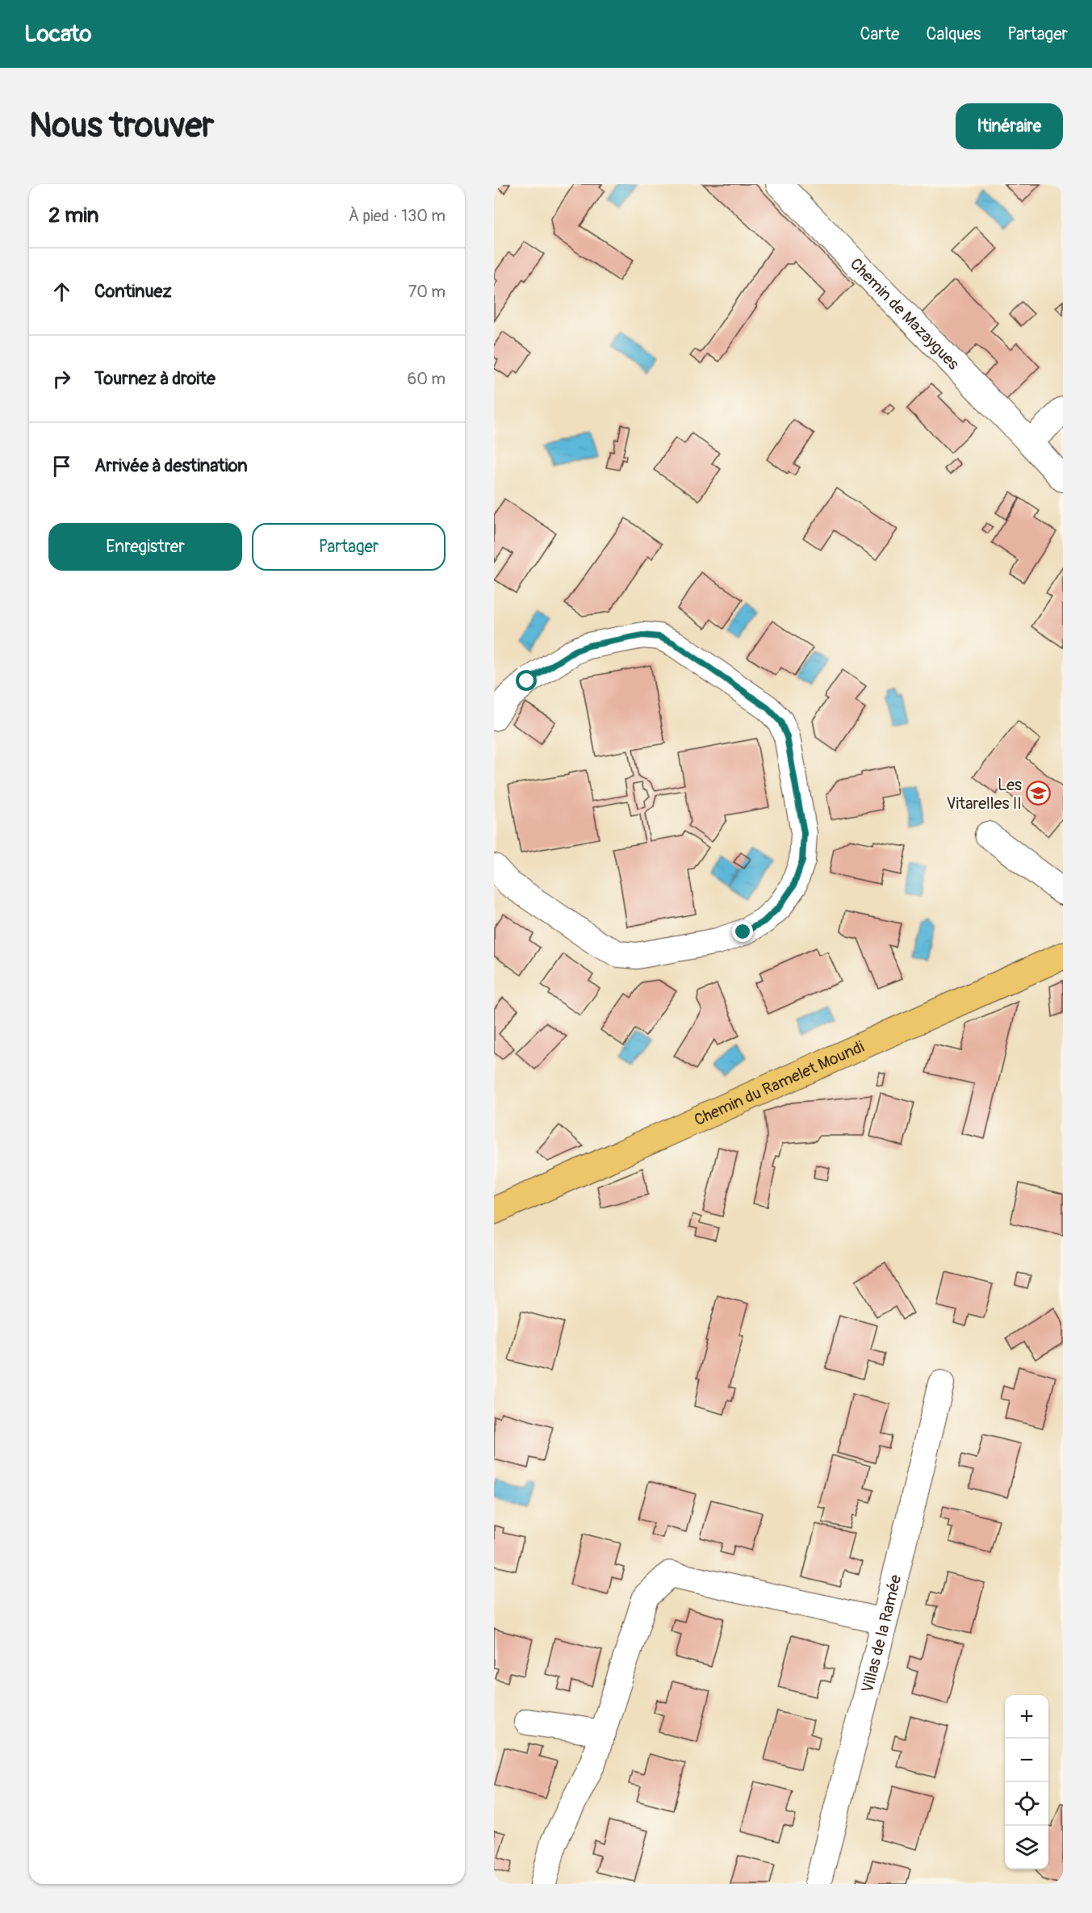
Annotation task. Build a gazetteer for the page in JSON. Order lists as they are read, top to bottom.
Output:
{
  "streets": {
    "main road": ["Chemin du Ramelet Moundi"],
    "street": ["Chemin de Mazaygues", "Villas de la Ramée"]
  },
  "places": {
    "school or university": ["Les Vitarelles II"]
  },
  "page": {
    "header": "Locato",
    "nav": ["Carte", "Calques", "Partager"],
    "buttons": [
      "Itinéraire",
      ["Enregistrer", "Partager"]
    ],
    "title": "Nous trouver",
    "heading": ["2 min", "À pied · 130 m"],
    "list": [
      ["Continuez", "70 m"],
      ["Tournez à droite", "60 m"],
      "Arrivée à destination"
    ],
    "map_buttons": ["+", "−"]
  }
}
